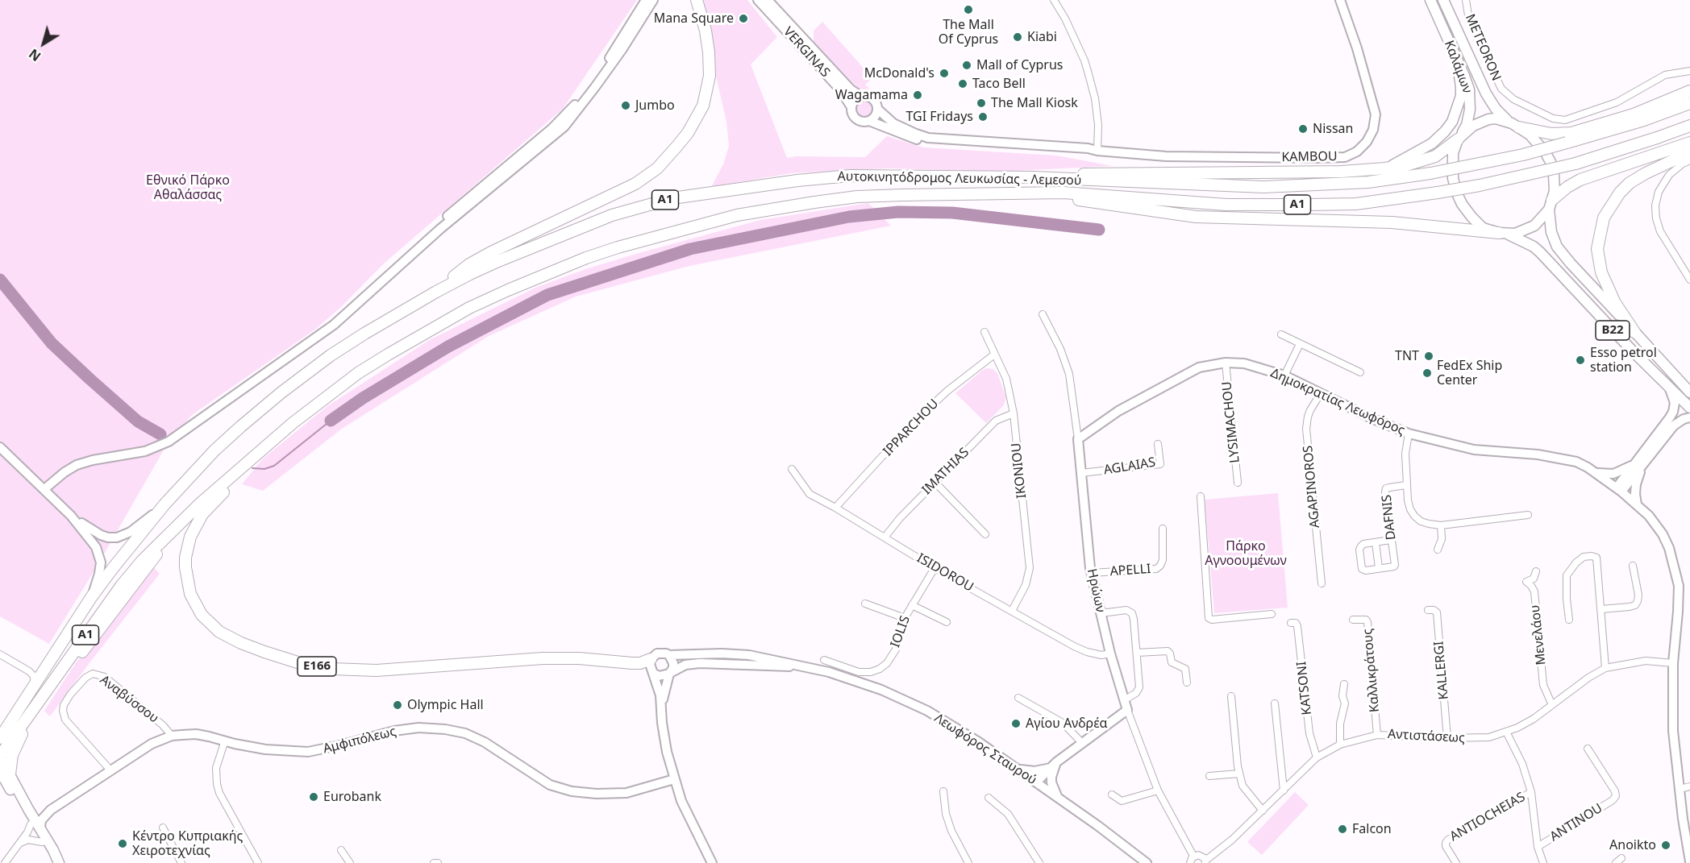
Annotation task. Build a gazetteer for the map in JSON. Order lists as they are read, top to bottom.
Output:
{
  "streets": {
    "highway": ["Αυτοκινητόδρομος Λευκωσίας - Λεμεσού", "A1", "E166"],
    "main road": [
      "VERGINAS",
      "Καλάμων",
      "KAMBOU",
      "B22",
      "Δημοκρατίας Λεωφόρος",
      "Ηρώων",
      "Αμφιπόλεως",
      "Λεωφόρος Σταυρού"
    ],
    "street": [
      "METEORON",
      "LYSIMACHOU",
      "IPPARCHOU",
      "AGLAIAS",
      "IKONIOU",
      "IMATHIAS",
      "AGAPINOROS",
      "DAFNIS",
      "APELLI",
      "ISIDOROU",
      "IOLIS",
      "Μενελάου",
      "Καλλικράτους",
      "KALLERGI",
      "KATSONI",
      "Αναβύσσου",
      "Αντιστάσεως",
      "ANTIOCHEIAS",
      "ANTINOU"
    ]
  },
  "crossings": [
    ["VERGINAS", "KAMBOU"],
    ["Καλάμων", "B22"],
    ["A1", "E166"],
    ["Δημοκρατίας Λεωφόρος", "LYSIMACHOU"],
    ["Δημοκρατίας Λεωφόρος", "AGAPINOROS"],
    ["Δημοκρατίας Λεωφόρος", "Ηρώων"],
    ["Δημοκρατίας Λεωφόρος", "Αντιστάσεως"],
    ["IPPARCHOU", "IKONIOU"],
    ["IPPARCHOU", "ISIDOROU"],
    ["AGLAIAS", "Ηρώων"],
    ["IKONIOU", "IMATHIAS"],
    ["IKONIOU", "ISIDOROU"],
    ["IMATHIAS", "ISIDOROU"],
    ["APELLI", "Ηρώων"],
    ["ISIDOROU", "Ηρώων"],
    ["ISIDOROU", "IOLIS"],
    ["Μενελάου", "Αντιστάσεως"],
    ["E166", "Λεωφόρος Σταυρού"],
    ["Καλλικράτους", "Αντιστάσεως"],
    ["KALLERGI", "Αντιστάσεως"],
    ["KATSONI", "Αντιστάσεως"],
    ["Αναβύσσου", "Αμφιπόλεως"]
  ],
  "parks": ["Εθνικό Πάρκο Αθαλάσσας", "Πάρκο Αγνοουμένων"],
  "places": [
    "The Mall Of Cyprus",
    "Mana Square",
    "Kiabi",
    "Mall of Cyprus",
    "McDonald's",
    "Taco Bell",
    "Wagamama",
    "The Mall Kiosk",
    "Jumbo",
    "TGI Fridays",
    "Nissan",
    "TNT",
    "Esso petrol station",
    "FedEx Ship Center",
    "Olympic Hall",
    "Αγίου Ανδρέα",
    "Eurobank",
    "Falcon",
    "Κέντρο Κυπριακής Χειροτεχνίας",
    "Anoikto"
  ],
  "north": "bottom left"
}
